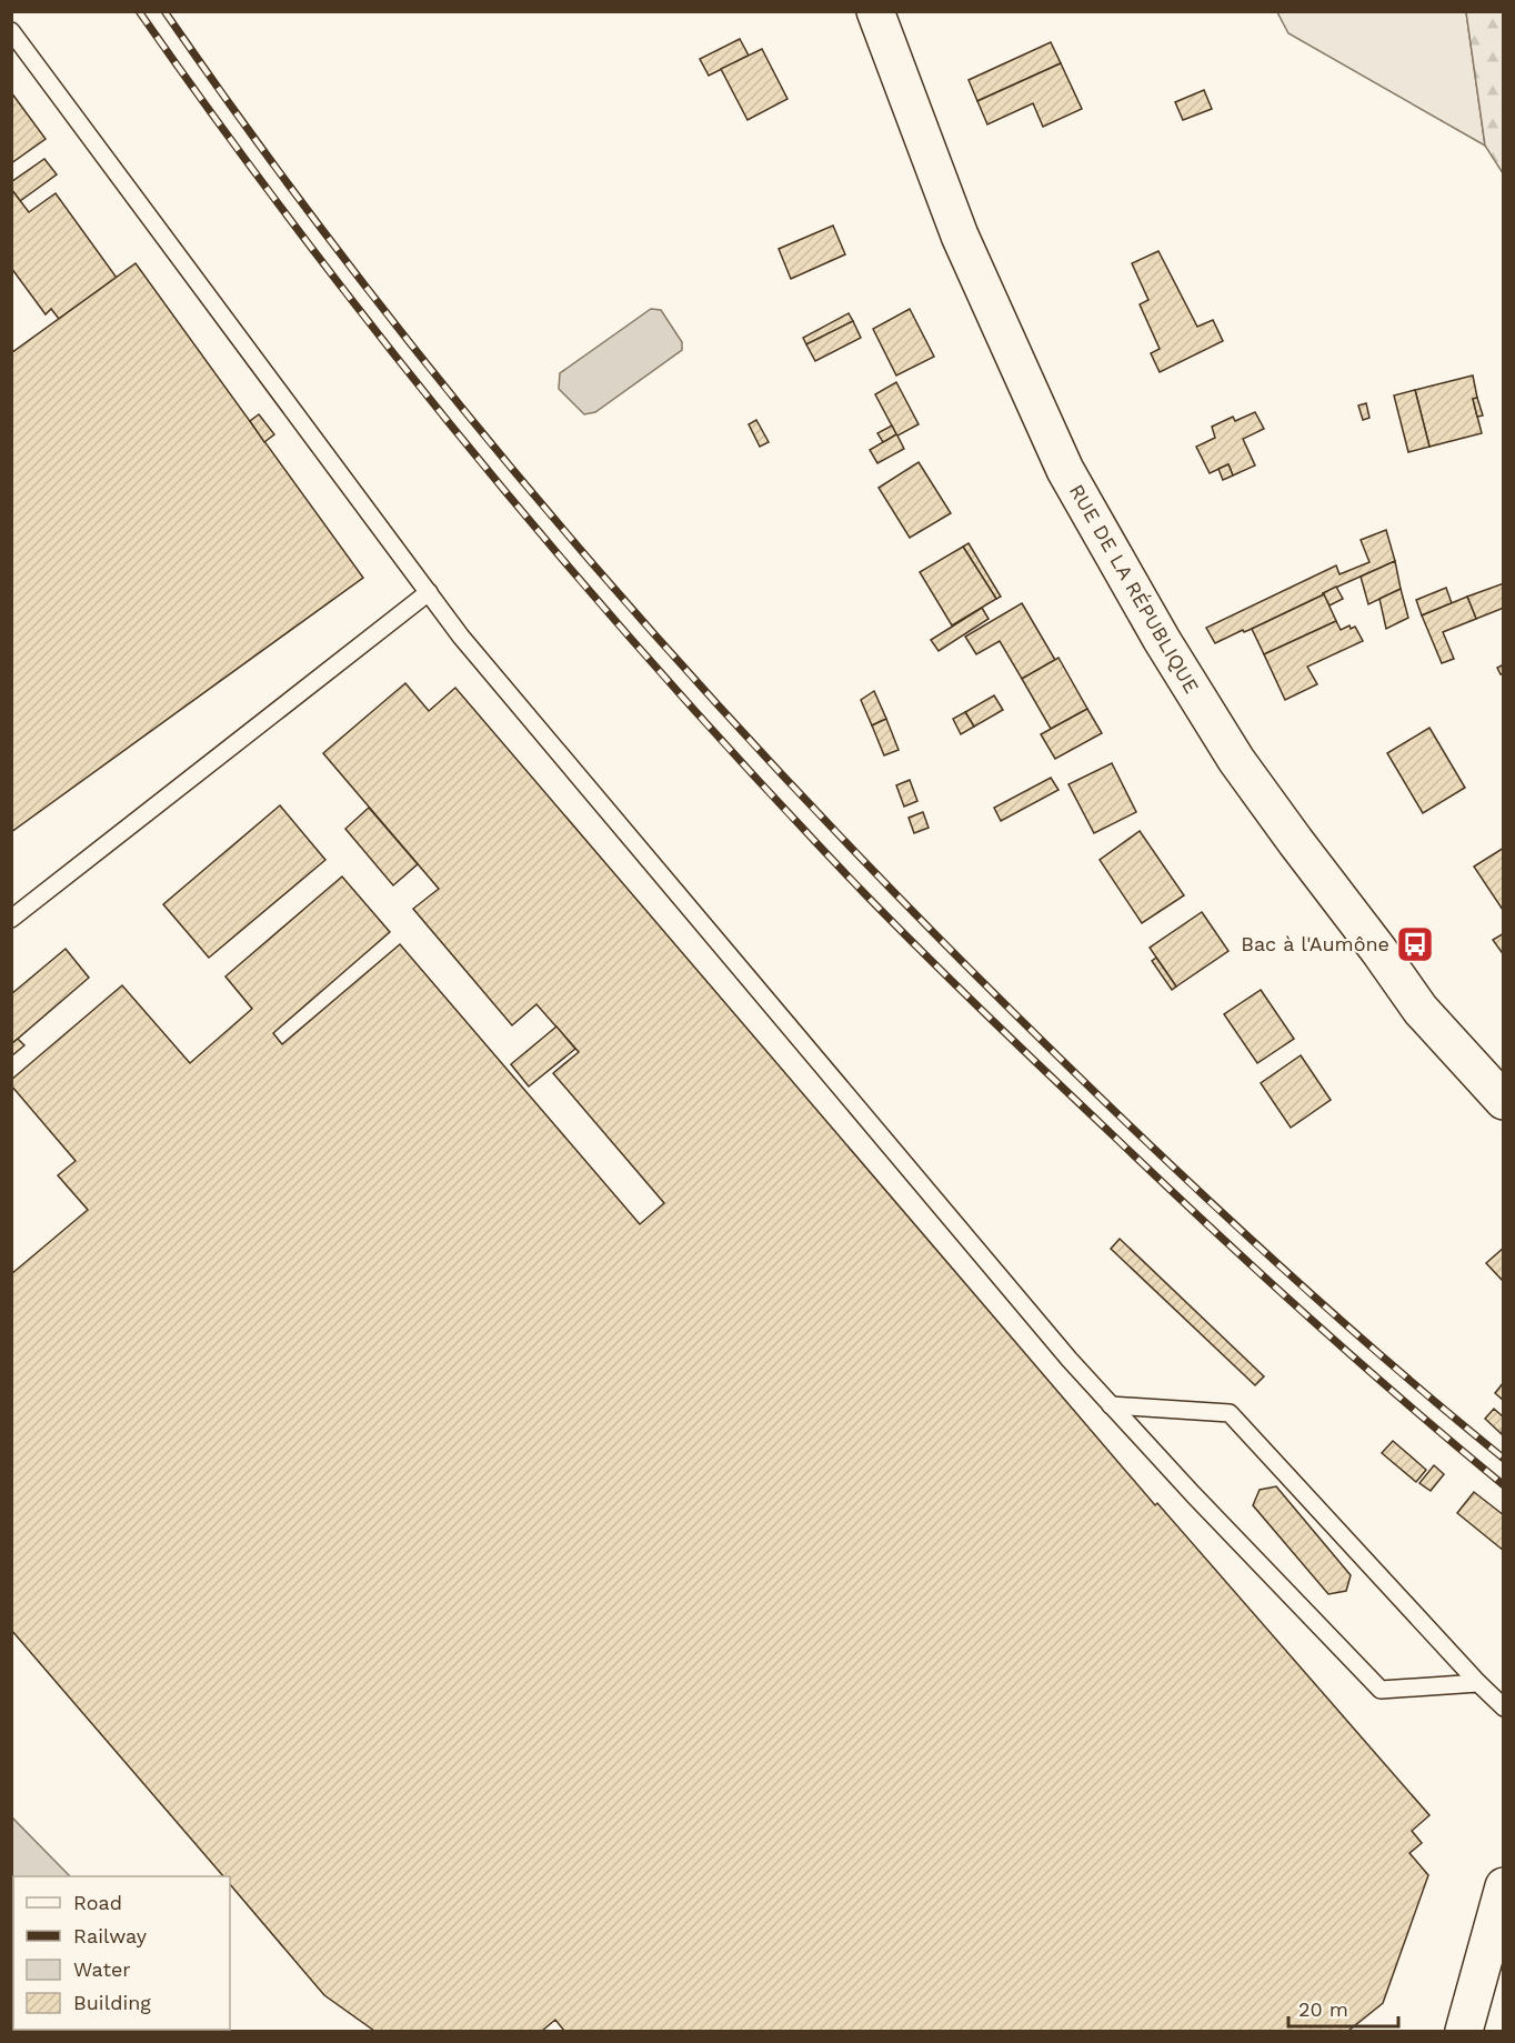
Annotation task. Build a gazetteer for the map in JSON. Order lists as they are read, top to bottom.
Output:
{
  "streets": {
    "main road": ["RUE DE LA RÉPUBLIQUE"]
  },
  "places": {
    "bus stop": ["Bac à l'Aumône"]
  },
  "legend": [
    "Road",
    "Railway",
    "Water",
    "Building"
  ],
  "scale_bar": "20 m"
}
